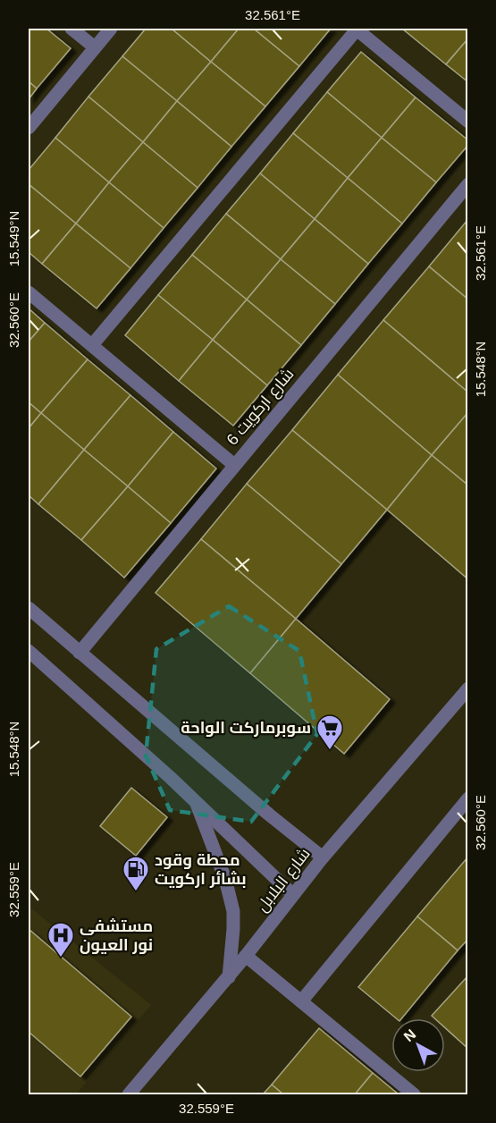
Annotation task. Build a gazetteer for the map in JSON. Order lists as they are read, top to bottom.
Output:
{
  "streets": {
    "street": ["شارع اركويت 6", "شارع البلابل"]
  },
  "places": {
    "supermarket": ["سوبرماركت الواحة"],
    "fuel station": ["محطة وقود بشائر اركويت"],
    "hospital": ["مستشفى نور العيون"]
  },
  "north": "top left",
  "coordinates": [
    "32.561°E",
    "15.549°N",
    "32.560°E",
    "15.548°N",
    "32.559°E"
  ]
}
